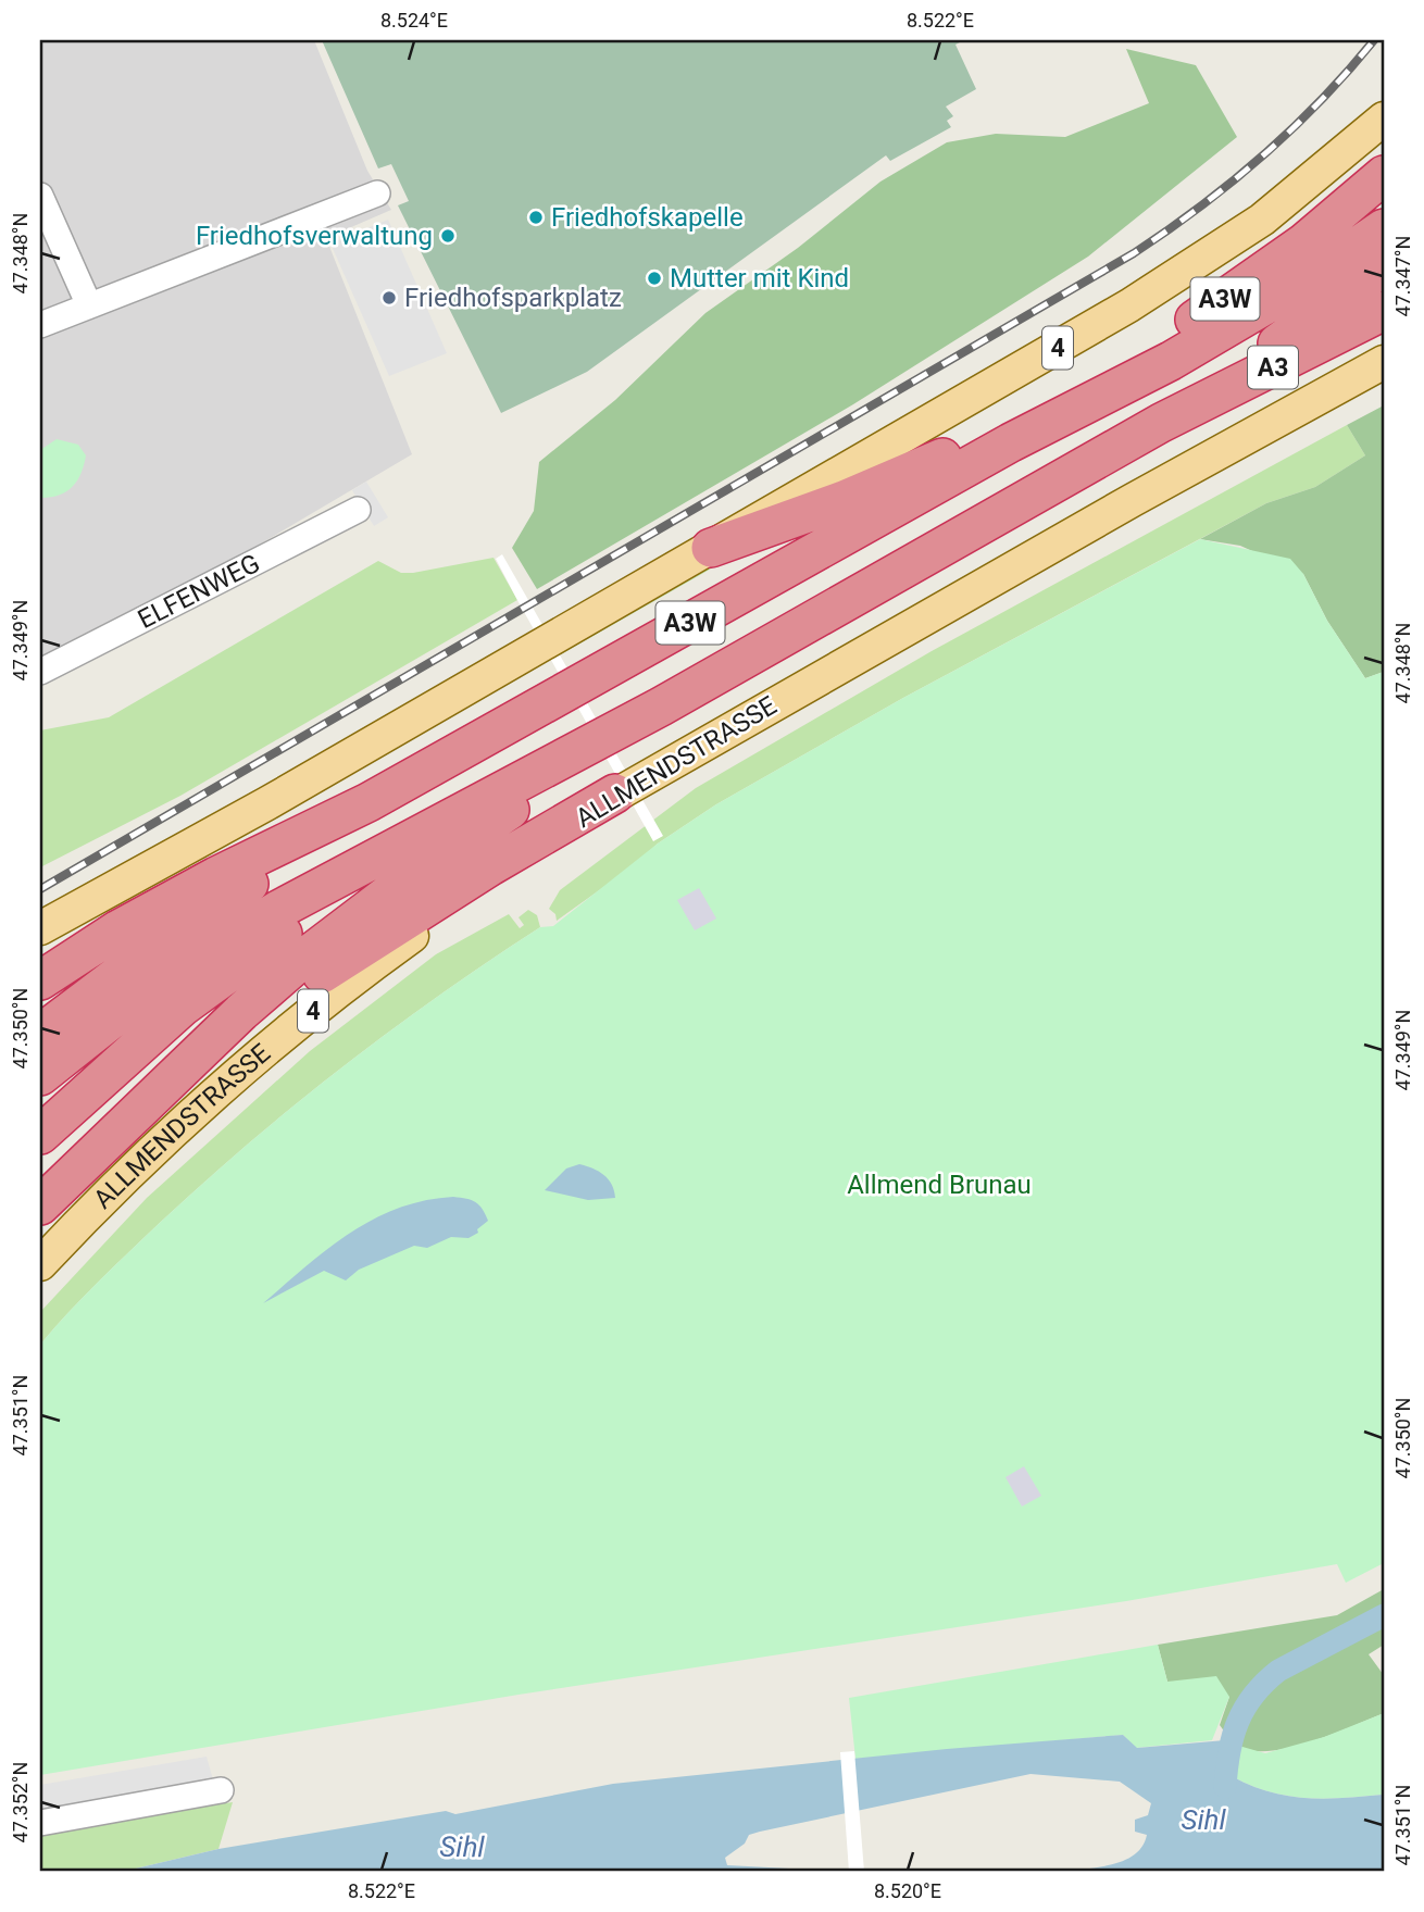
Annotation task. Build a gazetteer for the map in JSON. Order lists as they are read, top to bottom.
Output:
{
  "streets": {
    "highway": ["A3W", "A3"],
    "main road": ["4", "ALLMENDSTRASSE"],
    "street": ["ELFENWEG"]
  },
  "crossings": [
    ["A3W", "A3"]
  ],
  "water": ["Sihl"],
  "parks": ["Allmend Brunau"],
  "places": [
    "Friedhofskapelle",
    "Friedhofsverwaltung",
    "Mutter mit Kind",
    "Friedhofsparkplatz"
  ],
  "coordinates": [
    "8.524°E",
    "8.522°E",
    "47.348°N",
    "47.347°N",
    "47.349°N",
    "47.350°N",
    "47.351°N",
    "47.352°N",
    "8.520°E"
  ]
}
